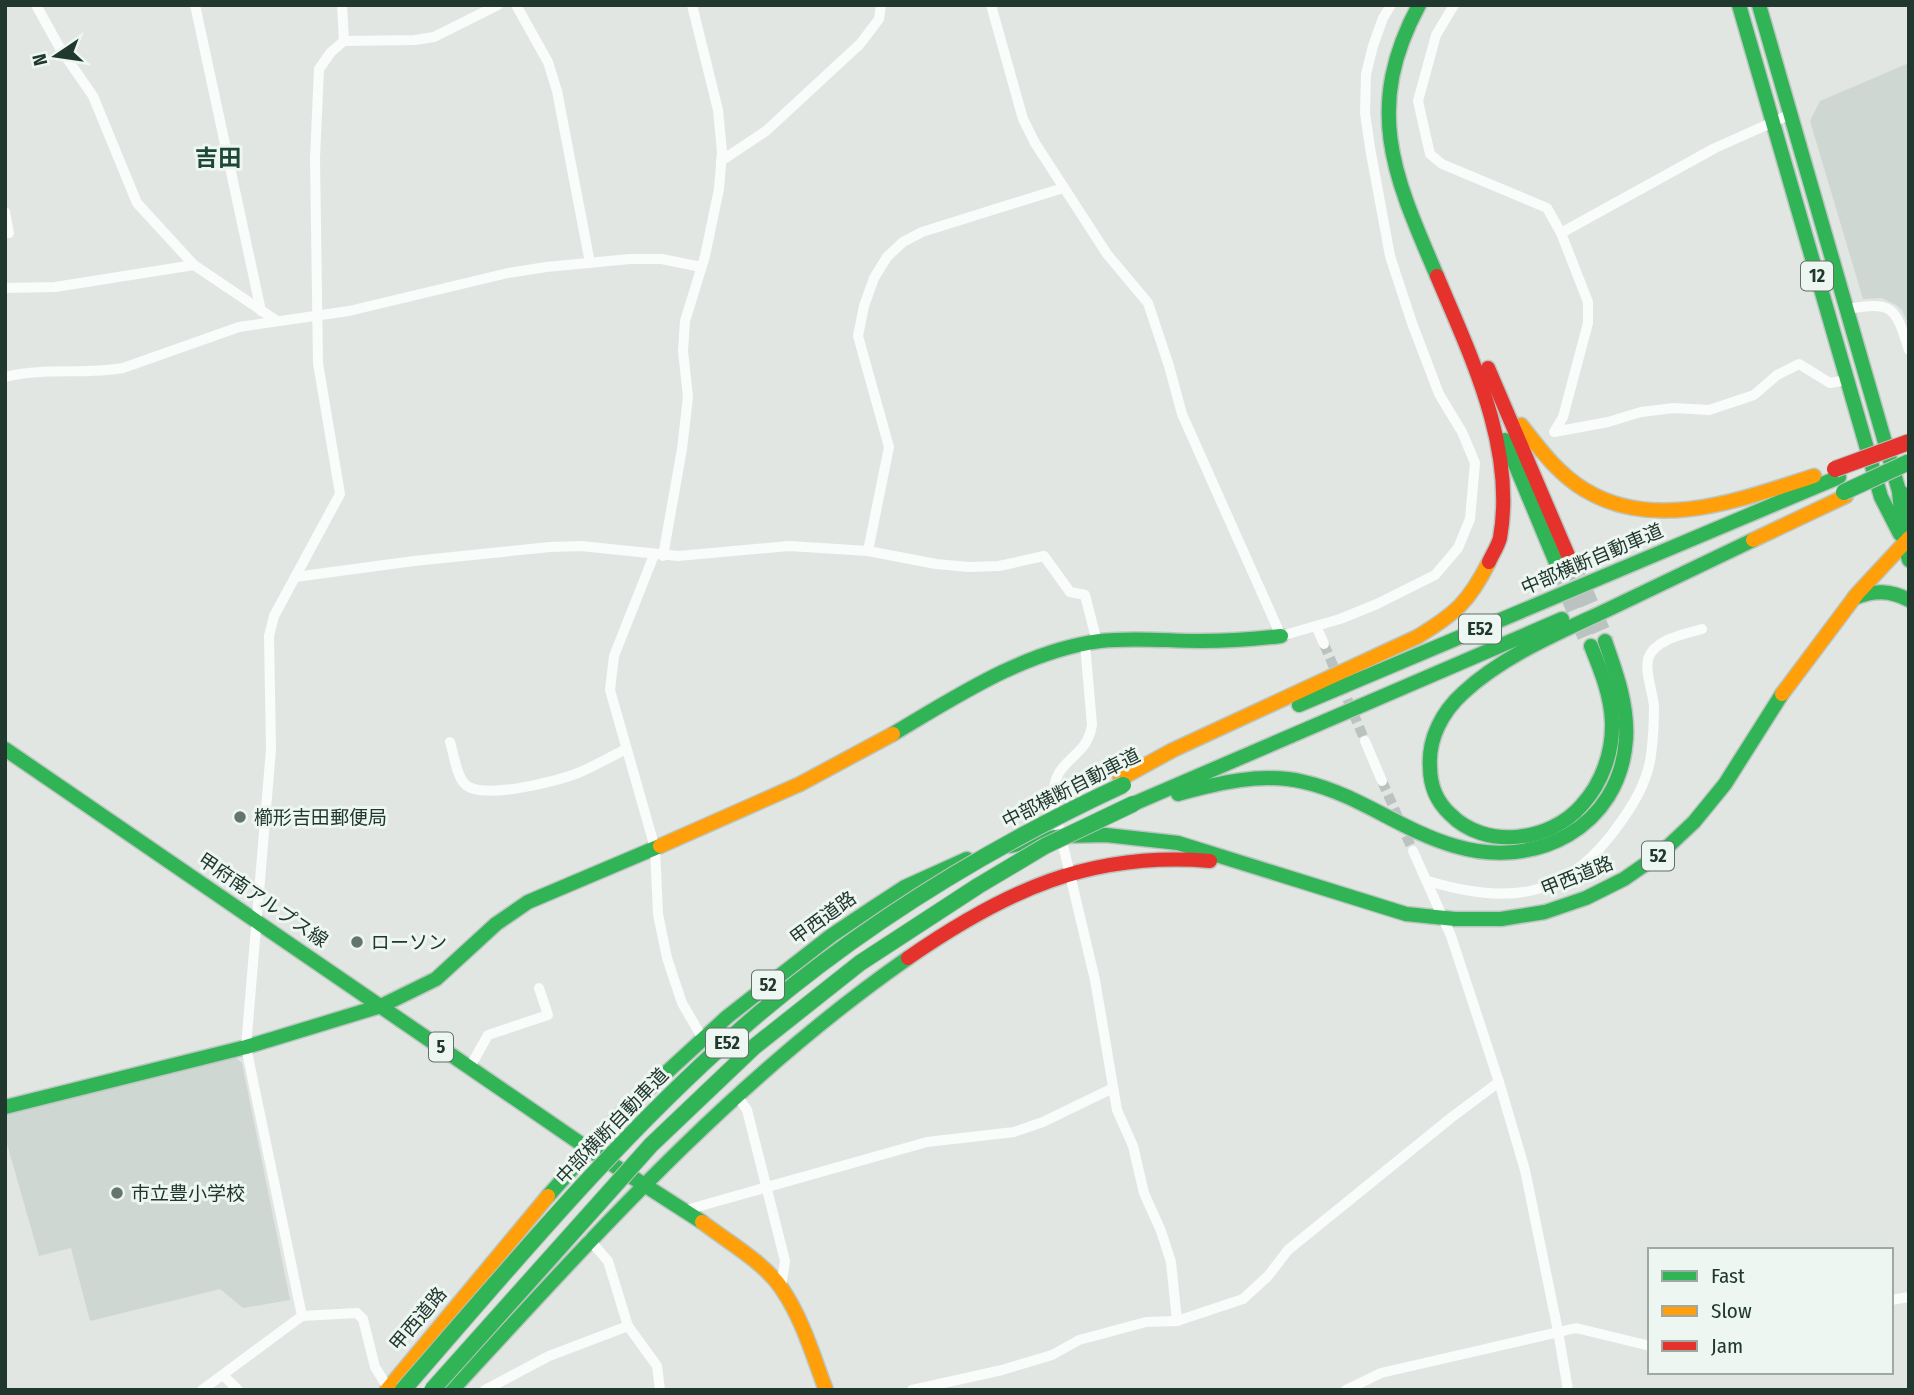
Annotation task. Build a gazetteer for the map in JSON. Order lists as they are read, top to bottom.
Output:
{
  "streets": {
    "main road": [
      "12",
      "中部横断自動車道",
      "E52",
      "52",
      "甲西道路",
      "甲府南アルプス線",
      "5"
    ]
  },
  "crossings": [
    ["12", "甲西道路"],
    ["中部横断自動車道", "甲西道路"],
    ["甲西道路", "甲府南アルプス線"]
  ],
  "districts": ["吉田"],
  "places": ["櫛形吉田郵便局", "ローソン", "市立豊小学校"],
  "legend": ["Fast", "Slow", "Jam"],
  "north": "left"
}
